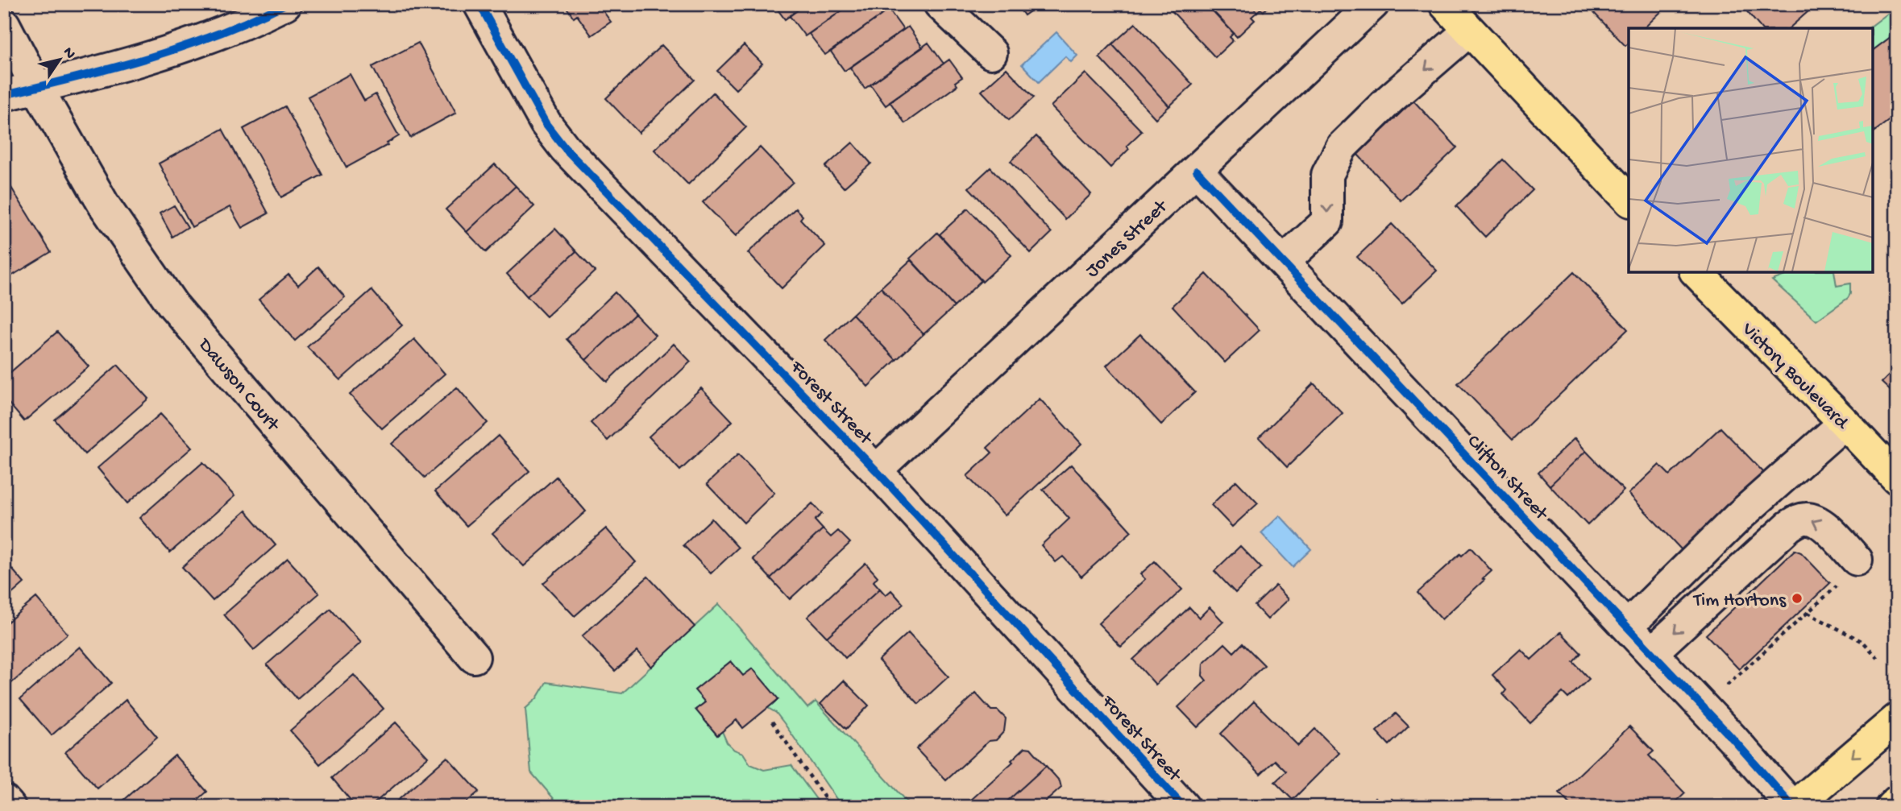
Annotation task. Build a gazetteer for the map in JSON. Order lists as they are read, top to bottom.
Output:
{
  "streets": {
    "main road": ["Victory Boulevard"],
    "street": [
      "Jones Street",
      "Dawson Court",
      "Forest Street",
      "Clifton Street"
    ]
  },
  "crossings": [
    ["Jones Street", "Forest Street"],
    ["Jones Street", "Clifton Street"]
  ],
  "places": ["Tim Hortons"],
  "north": "top right"
}
